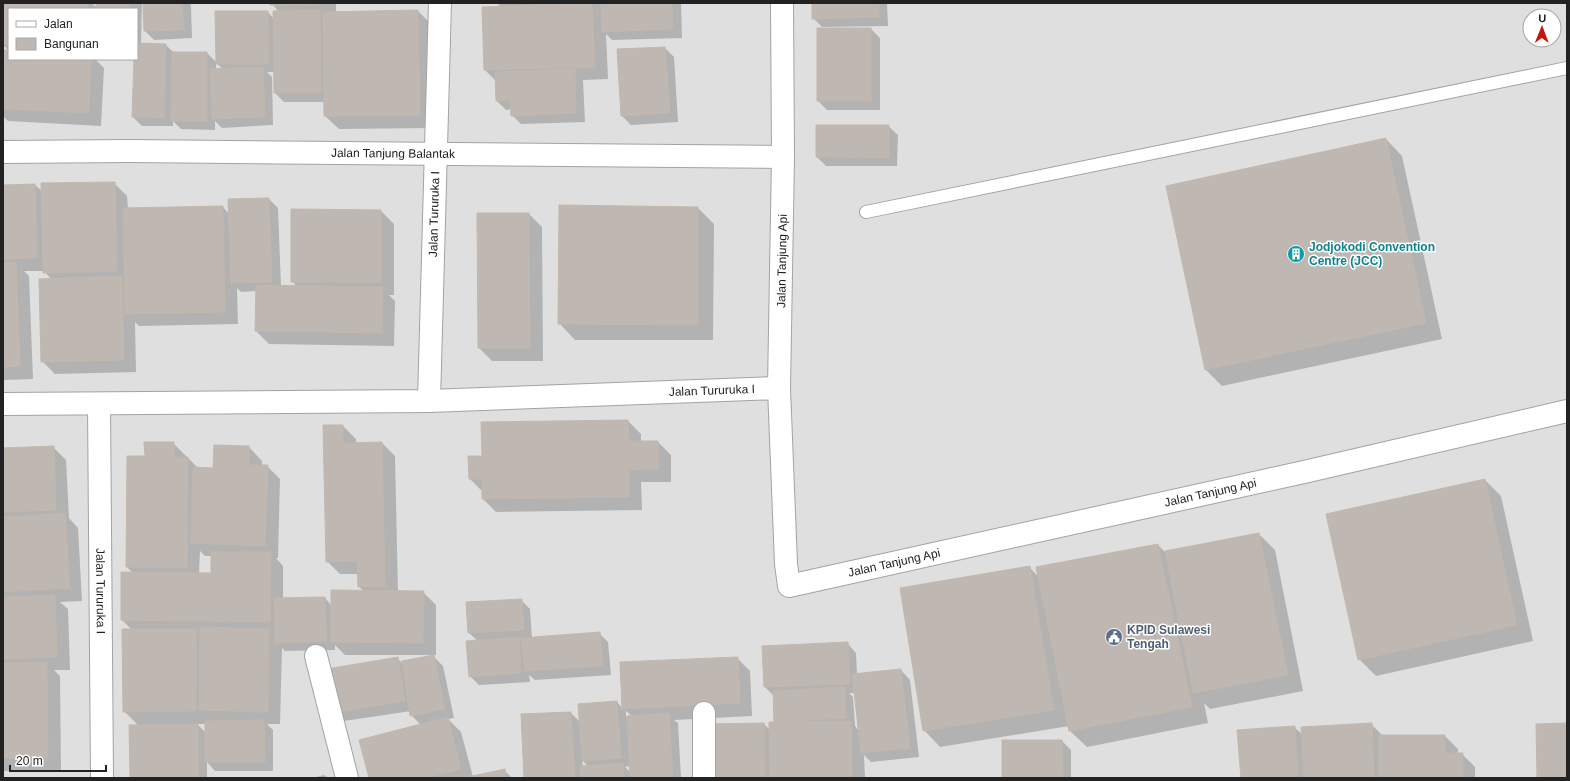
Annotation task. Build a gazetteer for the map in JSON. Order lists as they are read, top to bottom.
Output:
{
  "streets": {
    "street": ["Jalan Tanjung Balantak", "Jalan Tururuka I", "Jalan Tanjung Api"]
  },
  "crossings": [
    ["Jalan Tanjung Balantak", "Jalan Tururuka I"],
    ["Jalan Tanjung Balantak", "Jalan Tanjung Api"],
    ["Jalan Tururuka I", "Jalan Tanjung Api"]
  ],
  "places": {
    "building": ["Jodjokodi Convention Centre (JCC)"],
    "public building": ["KPID Sulawesi Tengah"]
  },
  "legend": ["Jalan", "Bangunan"],
  "scale_bar": "20 m",
  "north": "top"
}
